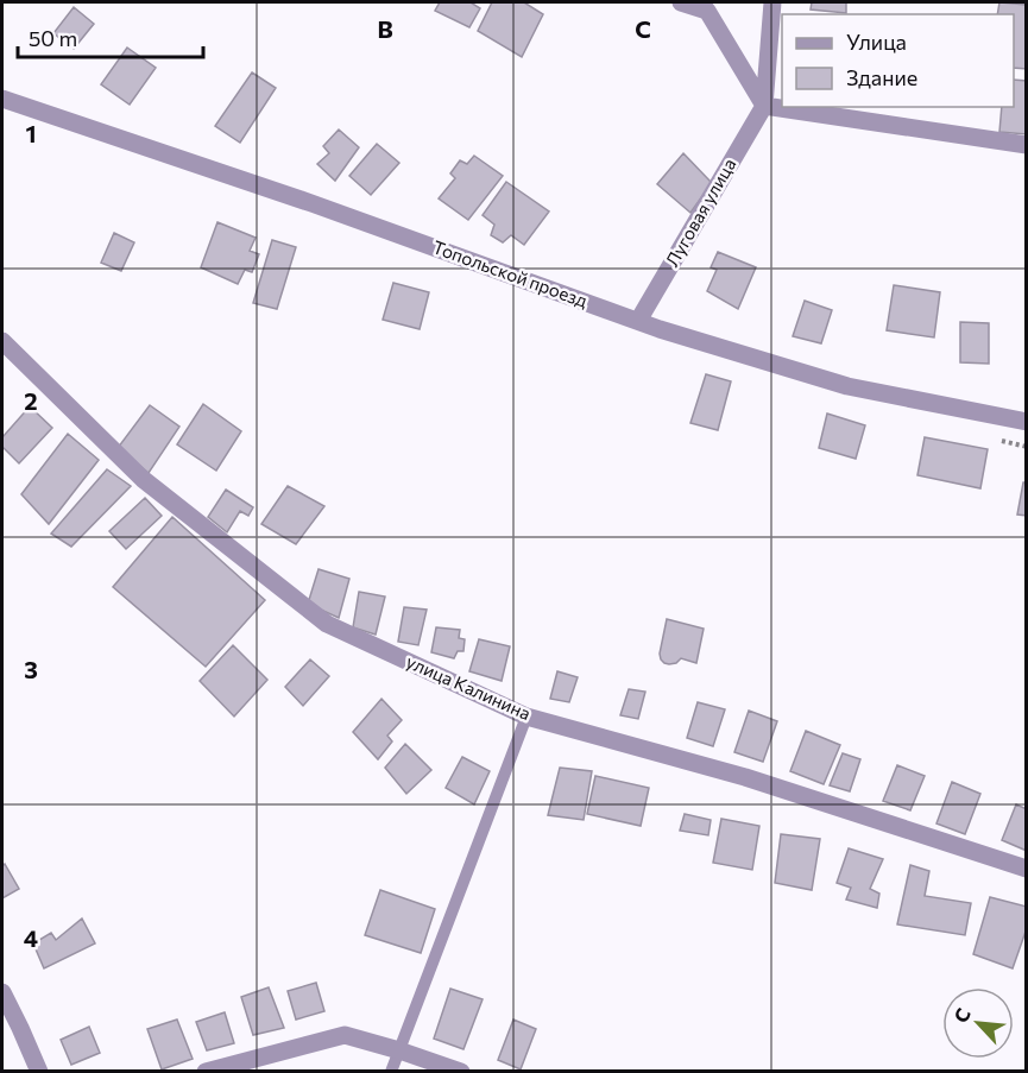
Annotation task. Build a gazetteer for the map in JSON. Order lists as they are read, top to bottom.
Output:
{
  "streets": {
    "street": ["Луговая улица", "Топольской проезд", "улица Калинина"]
  },
  "crossings": [
    ["Луговая улица", "Топольской проезд"]
  ],
  "legend": ["Улица", "Здание"],
  "scale_bar": "50 m",
  "north": "top left",
  "grid": {
    "columns": ["B", "C"],
    "rows": [
      "1",
      "2",
      "3",
      "4"
    ]
  }
}
